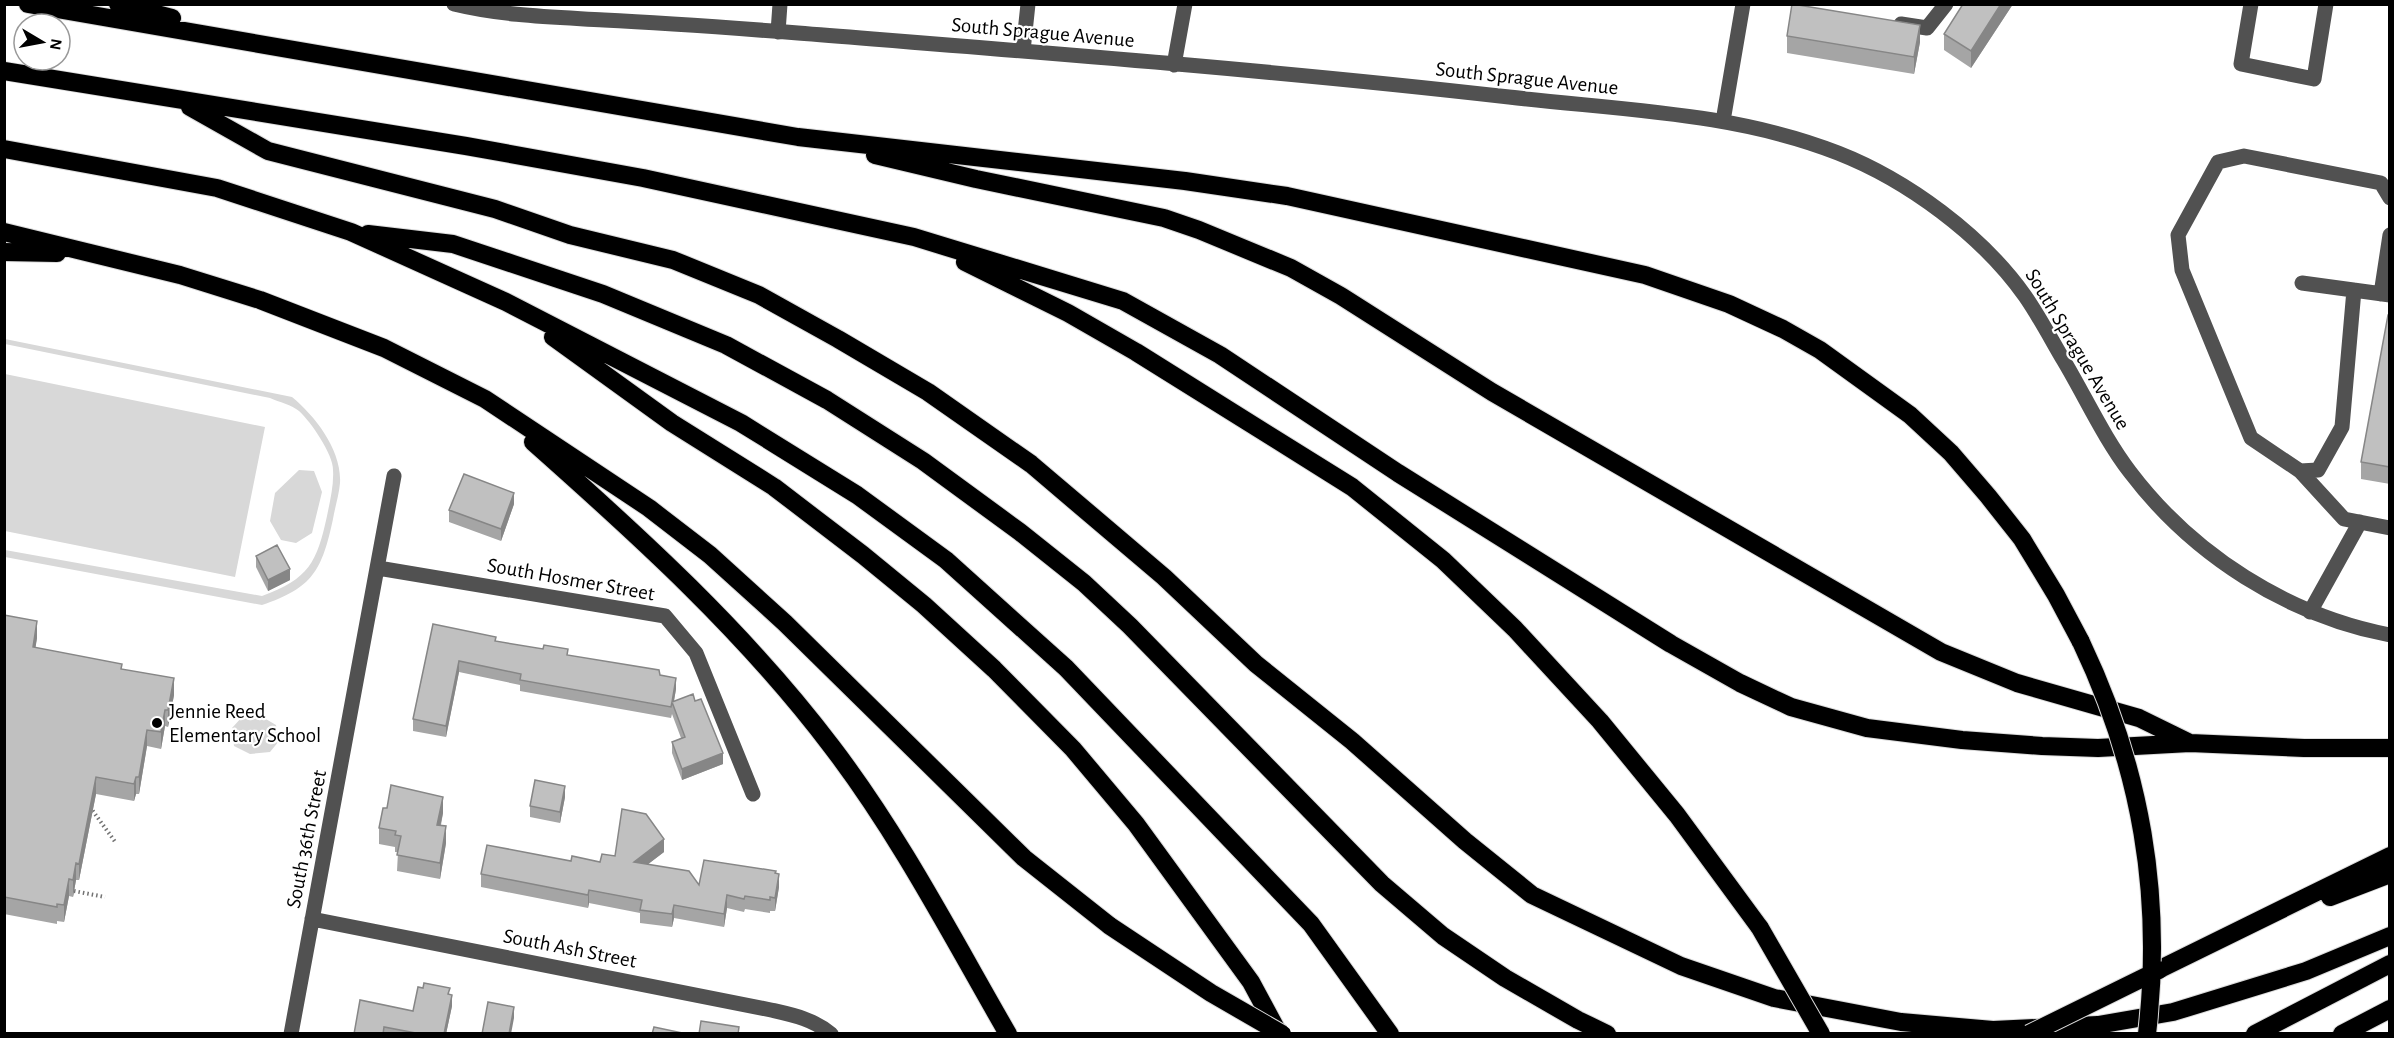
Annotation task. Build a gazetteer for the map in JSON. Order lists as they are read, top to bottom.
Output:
{
  "streets": {
    "street": [
      "South Sprague Avenue",
      "South Hosmer Street",
      "South 36th Street",
      "South Ash Street"
    ]
  },
  "crossings": [
    ["South Hosmer Street", "South 36th Street"],
    ["South 36th Street", "South Ash Street"]
  ],
  "places": ["Jennie Reed Elementary School"],
  "north": "right"
}
